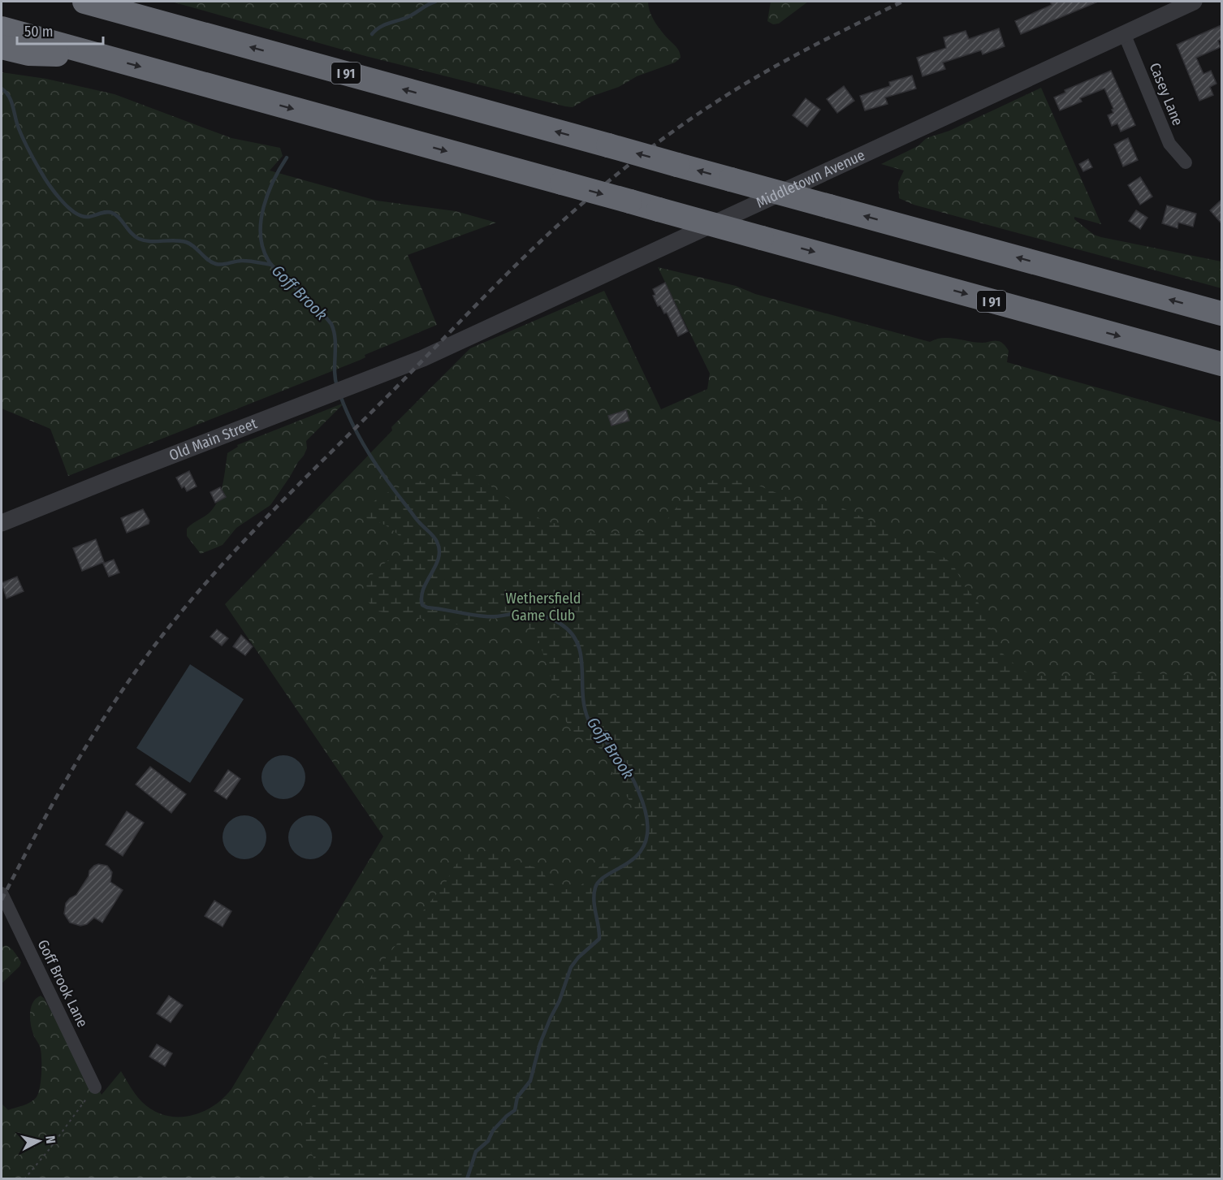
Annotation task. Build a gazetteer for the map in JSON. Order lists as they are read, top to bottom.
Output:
{
  "streets": {
    "highway": ["I 91"],
    "street": [
      "Casey Lane",
      "Middletown Avenue",
      "Old Main Street",
      "Goff Brook Lane"
    ]
  },
  "crossings": [
    ["Casey Lane", "Middletown Avenue"],
    ["Middletown Avenue", "Old Main Street"]
  ],
  "water": ["Goff Brook"],
  "parks": ["Wethersfield Game Club"],
  "scale_bar": "50 m",
  "north": "right"
}
